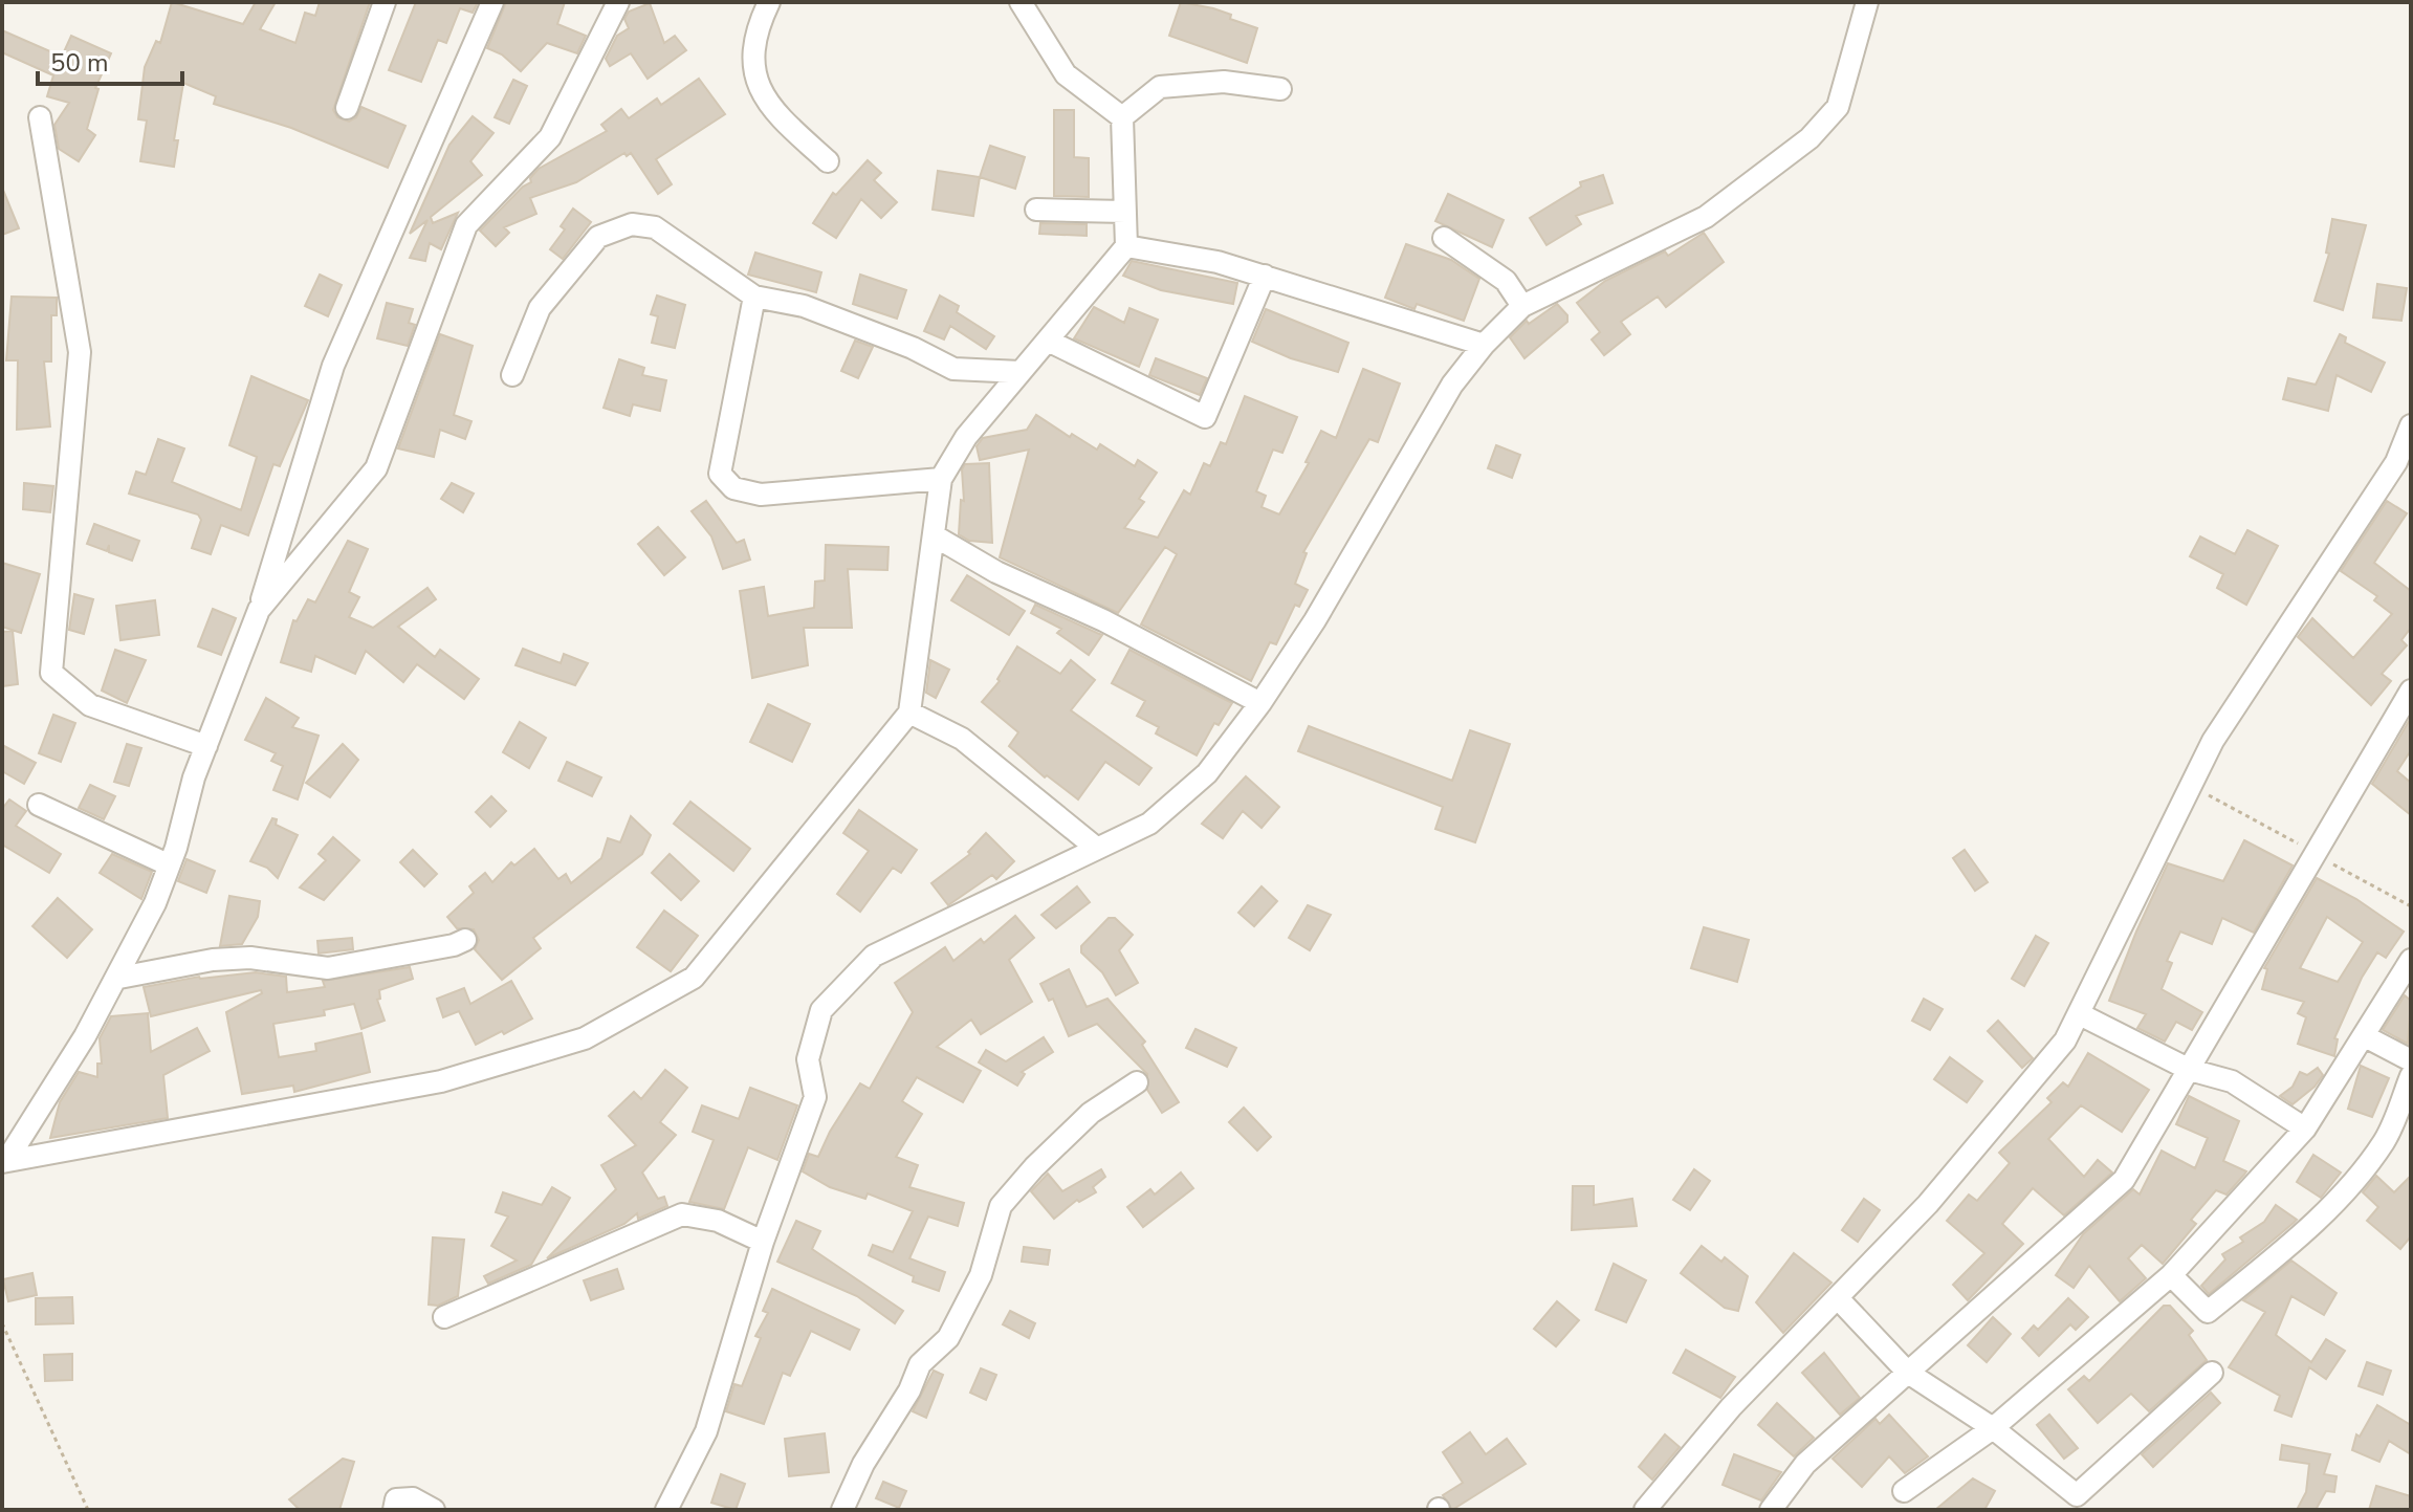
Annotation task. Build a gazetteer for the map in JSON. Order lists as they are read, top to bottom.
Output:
{
  "scale_bar": "50 m"
}
